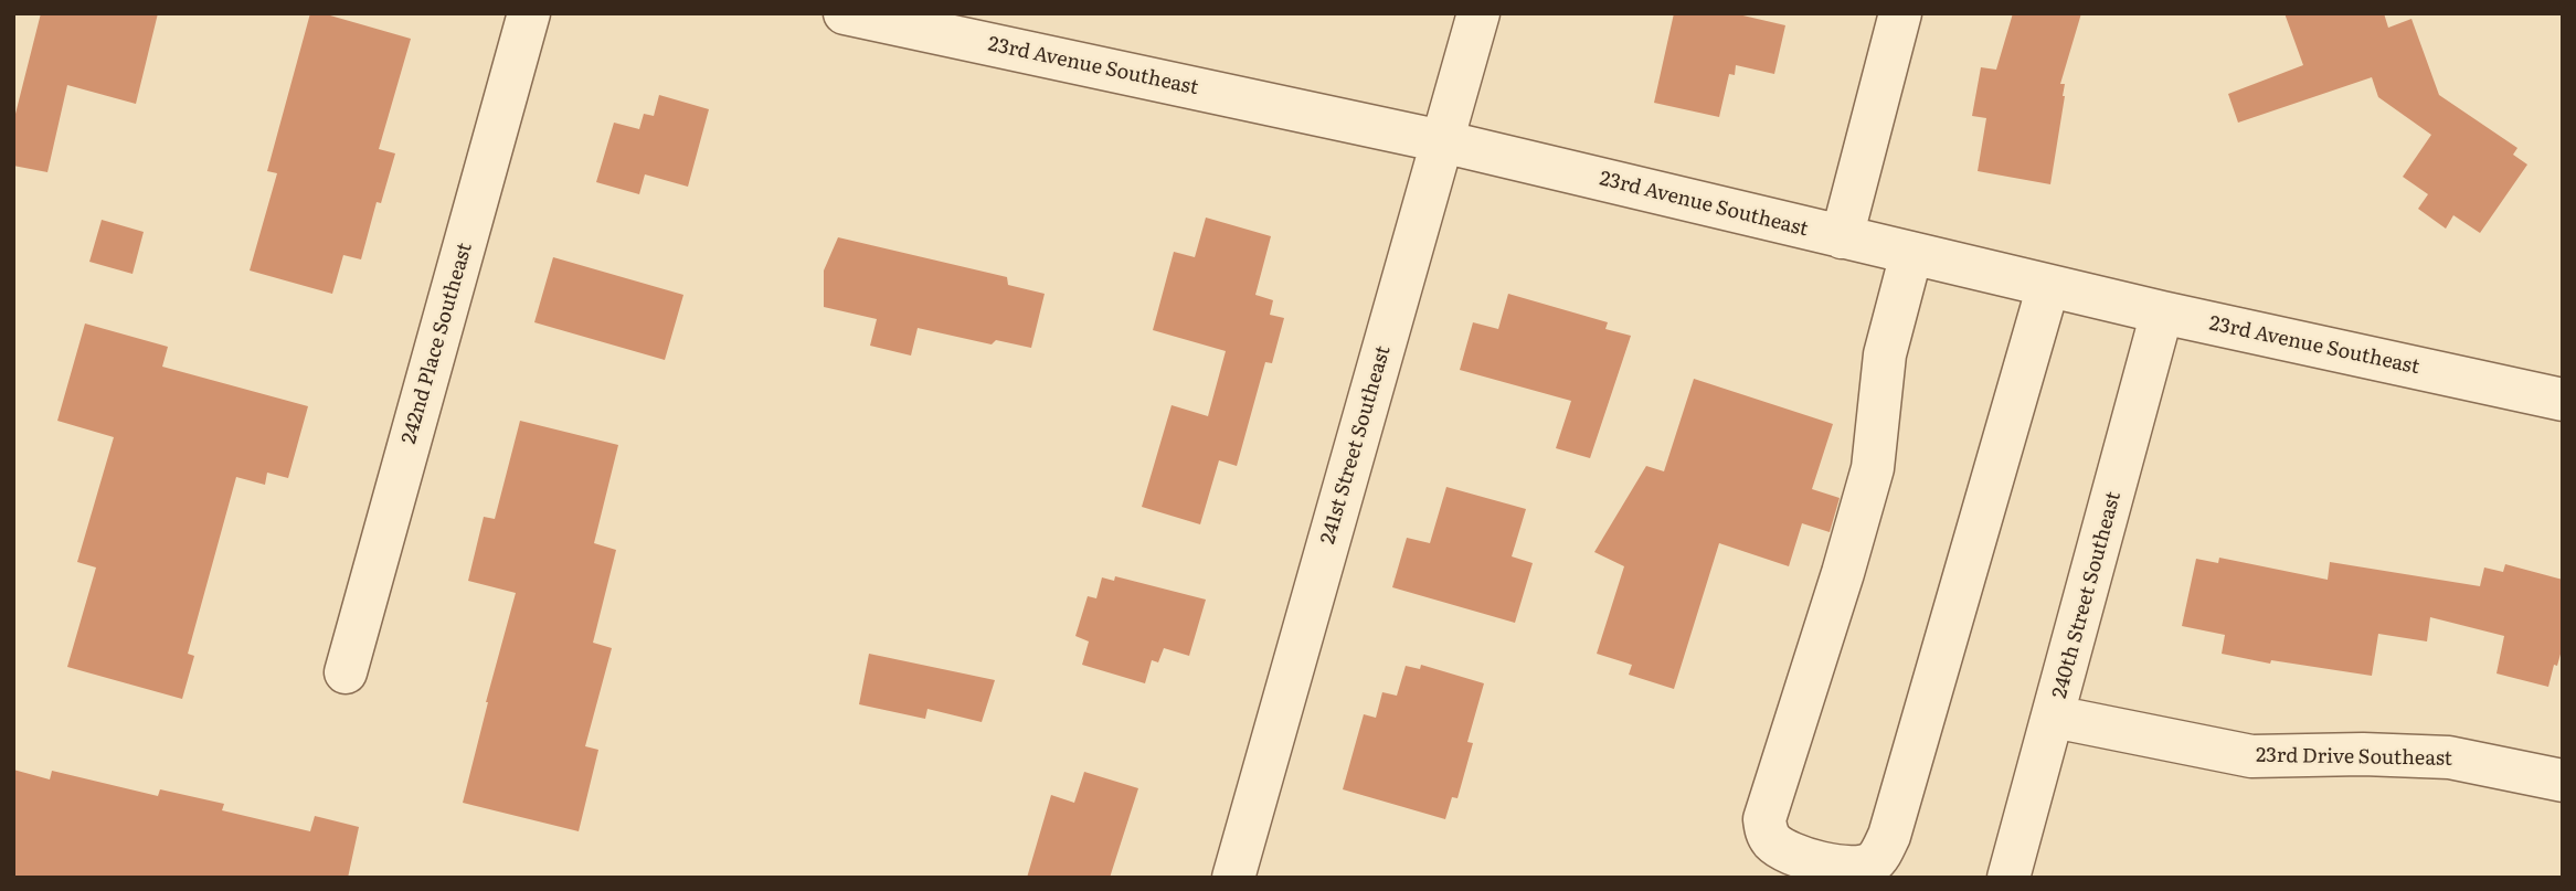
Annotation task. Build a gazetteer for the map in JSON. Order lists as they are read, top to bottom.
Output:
{
  "streets": {
    "street": [
      "23rd Avenue Southeast",
      "242nd Place Southeast",
      "241st Street Southeast",
      "240th Street Southeast",
      "23rd Drive Southeast"
    ]
  },
  "crossings": [
    ["23rd Avenue Southeast", "241st Street Southeast"],
    ["23rd Avenue Southeast", "240th Street Southeast"],
    ["240th Street Southeast", "23rd Drive Southeast"]
  ]
}
